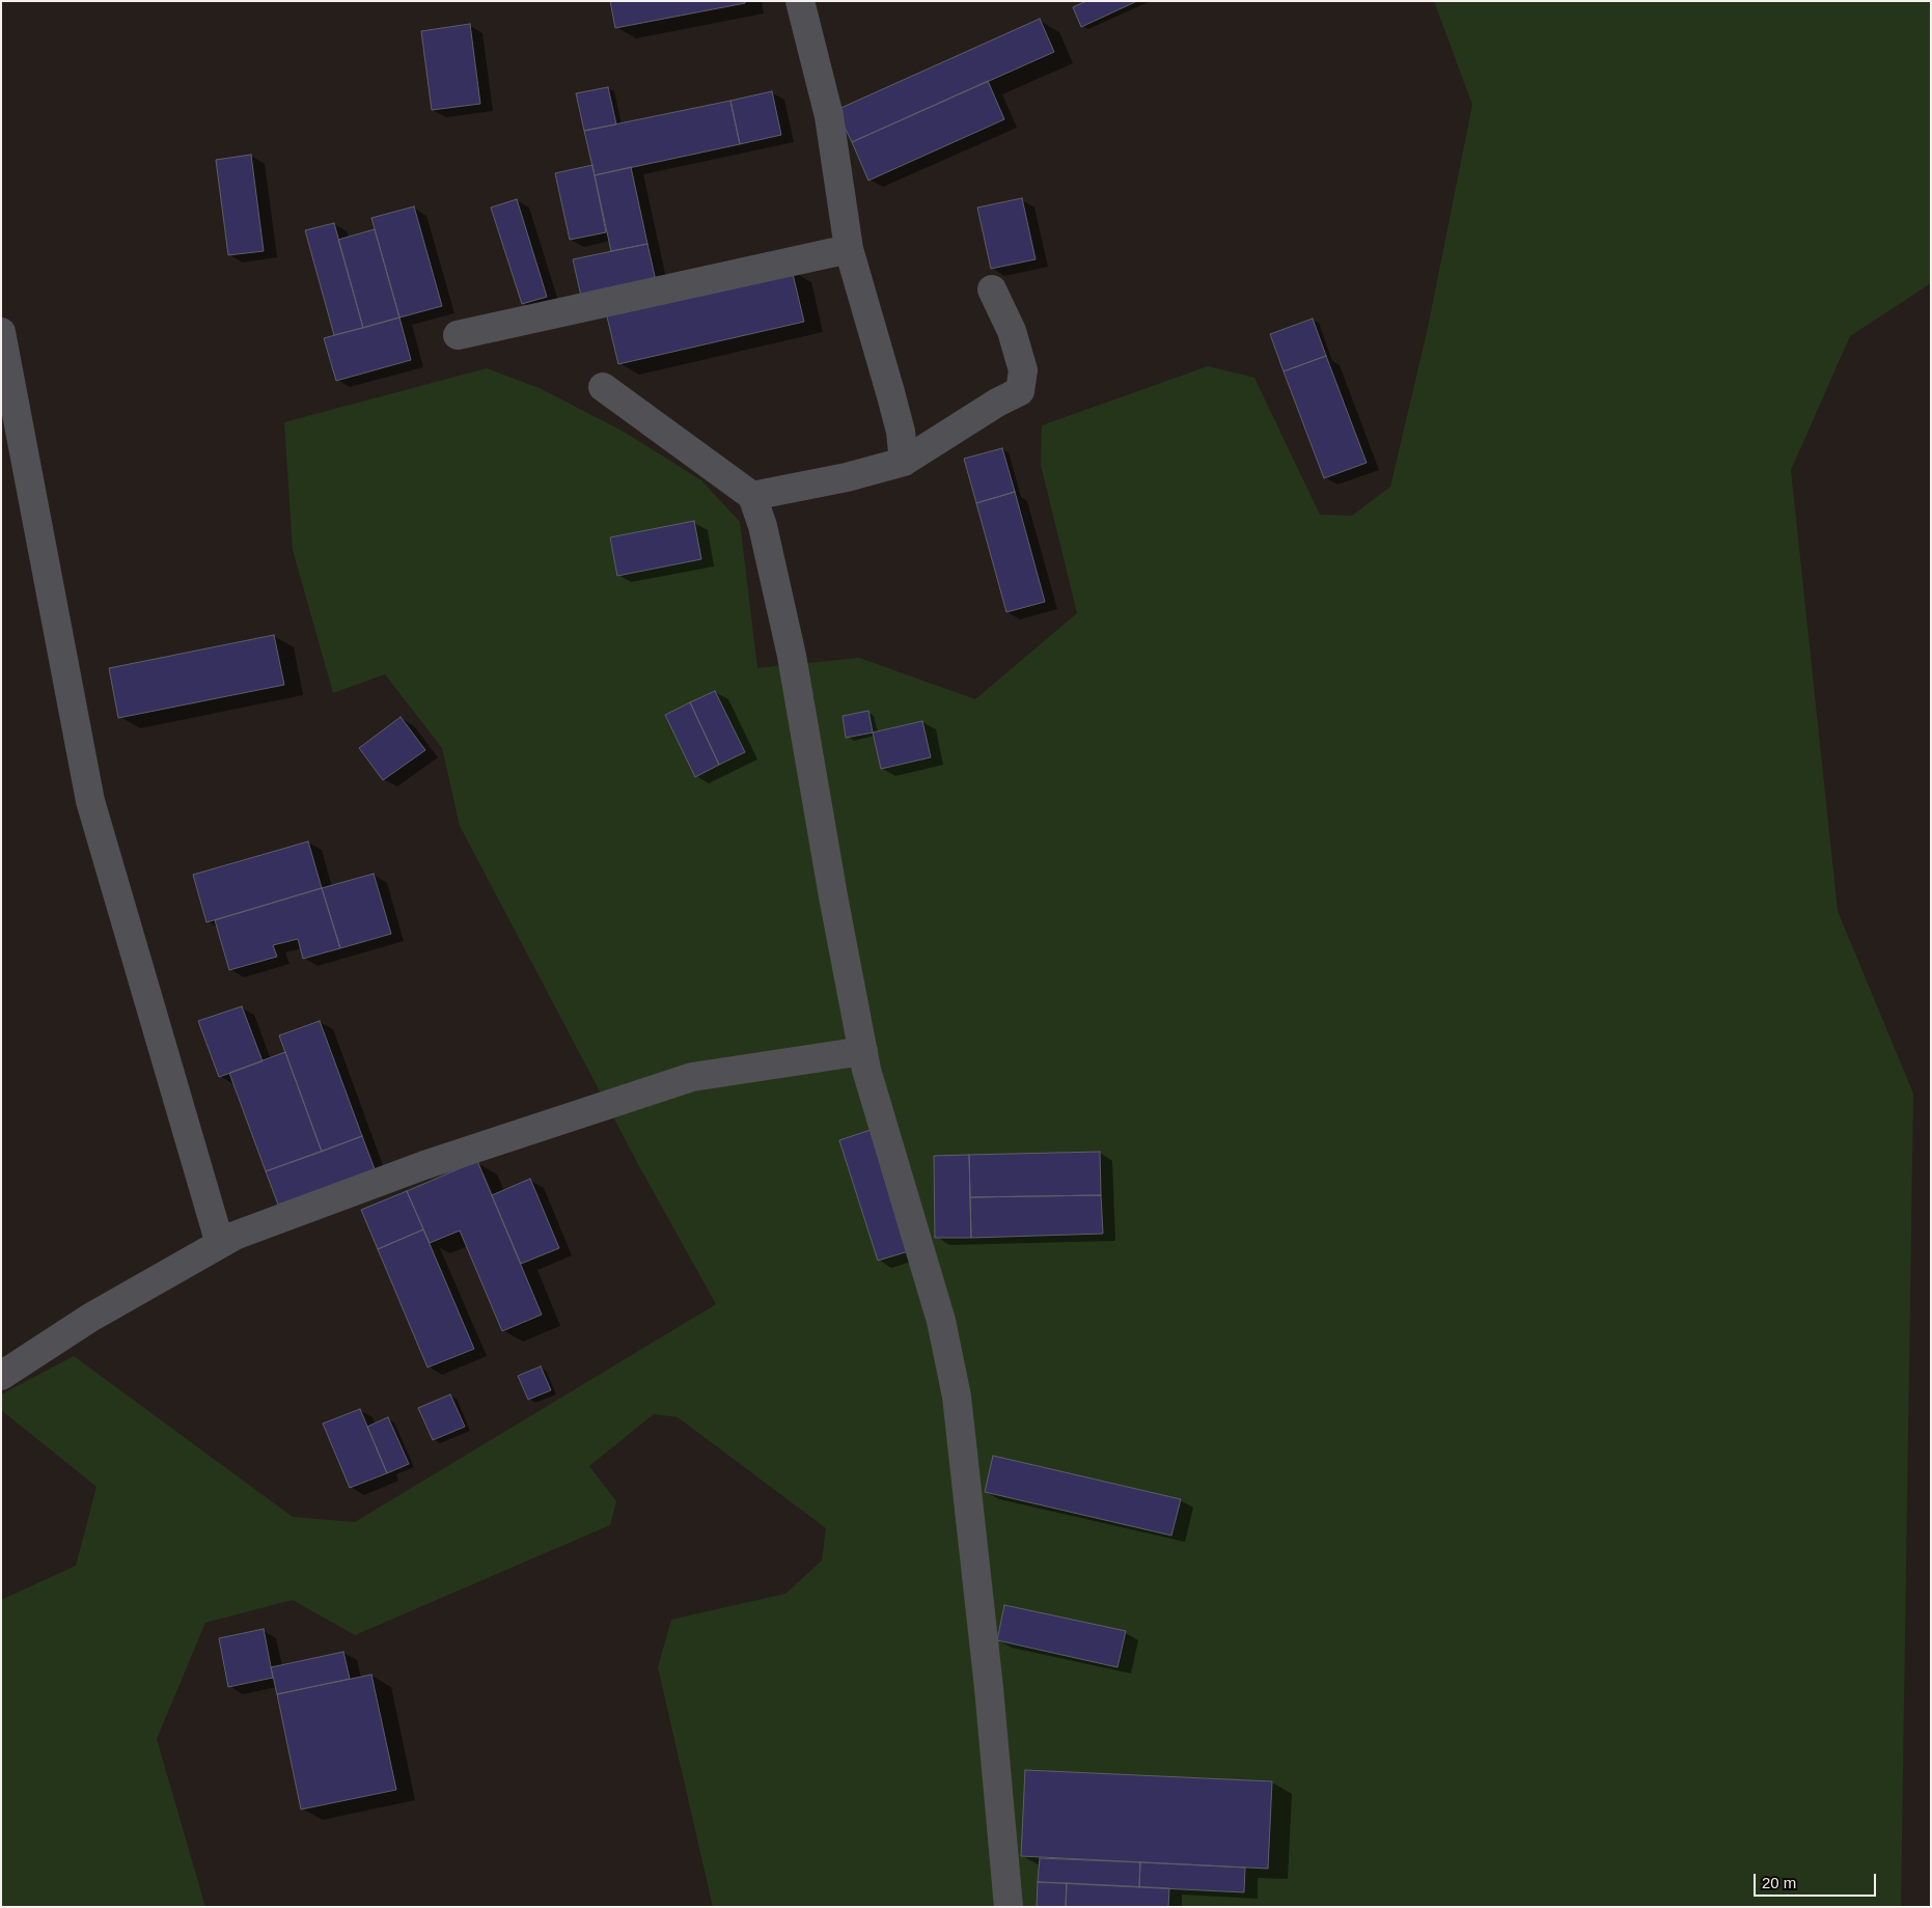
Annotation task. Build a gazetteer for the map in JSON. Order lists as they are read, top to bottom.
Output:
{
  "scale_bar": "20 m"
}
